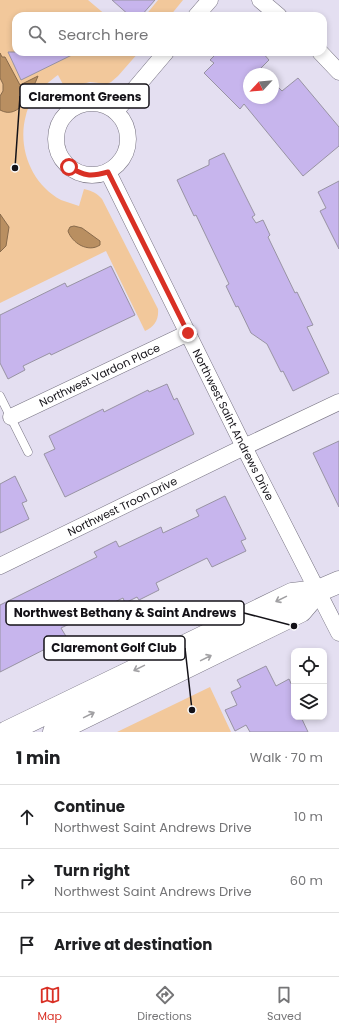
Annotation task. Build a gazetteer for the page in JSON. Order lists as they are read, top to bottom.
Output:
{
  "streets": {
    "street": ["Northwest Vardon Place", "Northwest Saint Andrews Drive", "Northwest Troon Drive"]
  },
  "crossings": [
    ["Northwest Vardon Place", "Northwest Saint Andrews Drive"],
    ["Northwest Saint Andrews Drive", "Northwest Troon Drive"]
  ],
  "places": ["Claremont Greens", "Northwest Bethany & Saint Andrews", "Claremont Golf Club"],
  "north": "bottom left",
  "page": {
    "search": "Search here",
    "heading": ["1 min", "Walk · 70 m"],
    "list": [
      ["Continue", "Northwest Saint Andrews Drive", "10 m"],
      ["Turn right", "Northwest Saint Andrews Drive", "60 m"],
      "Arrive at destination"
    ],
    "nav": ["Map", "Directions", "Saved"]
  }
}
